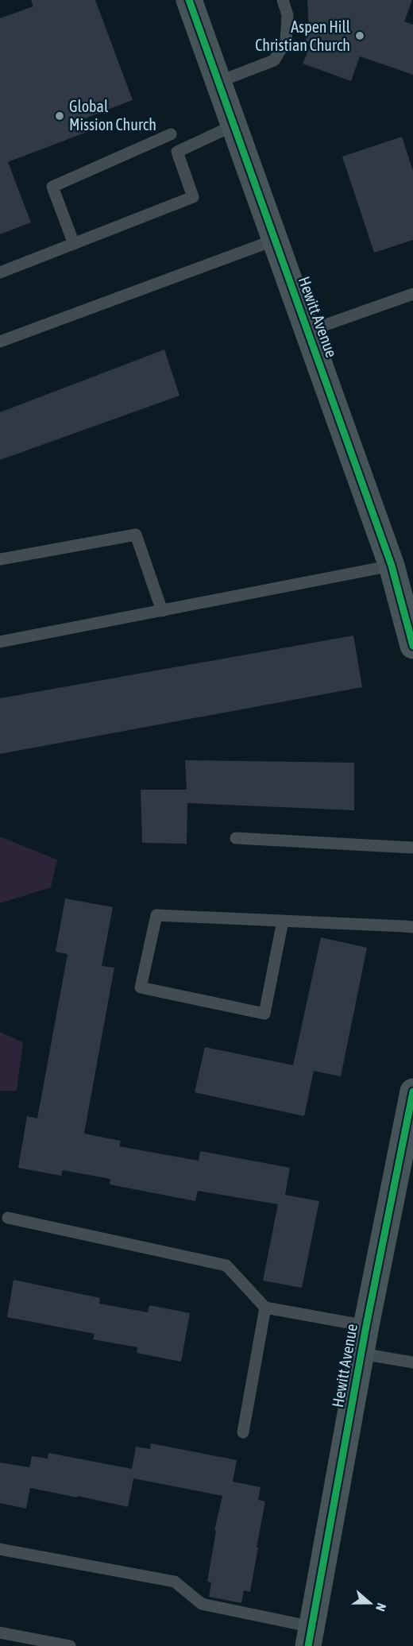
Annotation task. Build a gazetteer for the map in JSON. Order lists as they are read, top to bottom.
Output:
{
  "streets": {
    "street": ["Hewitt Avenue"]
  },
  "places": ["Aspen Hill Christian Church", "Global Mission Church"],
  "north": "right"
}
